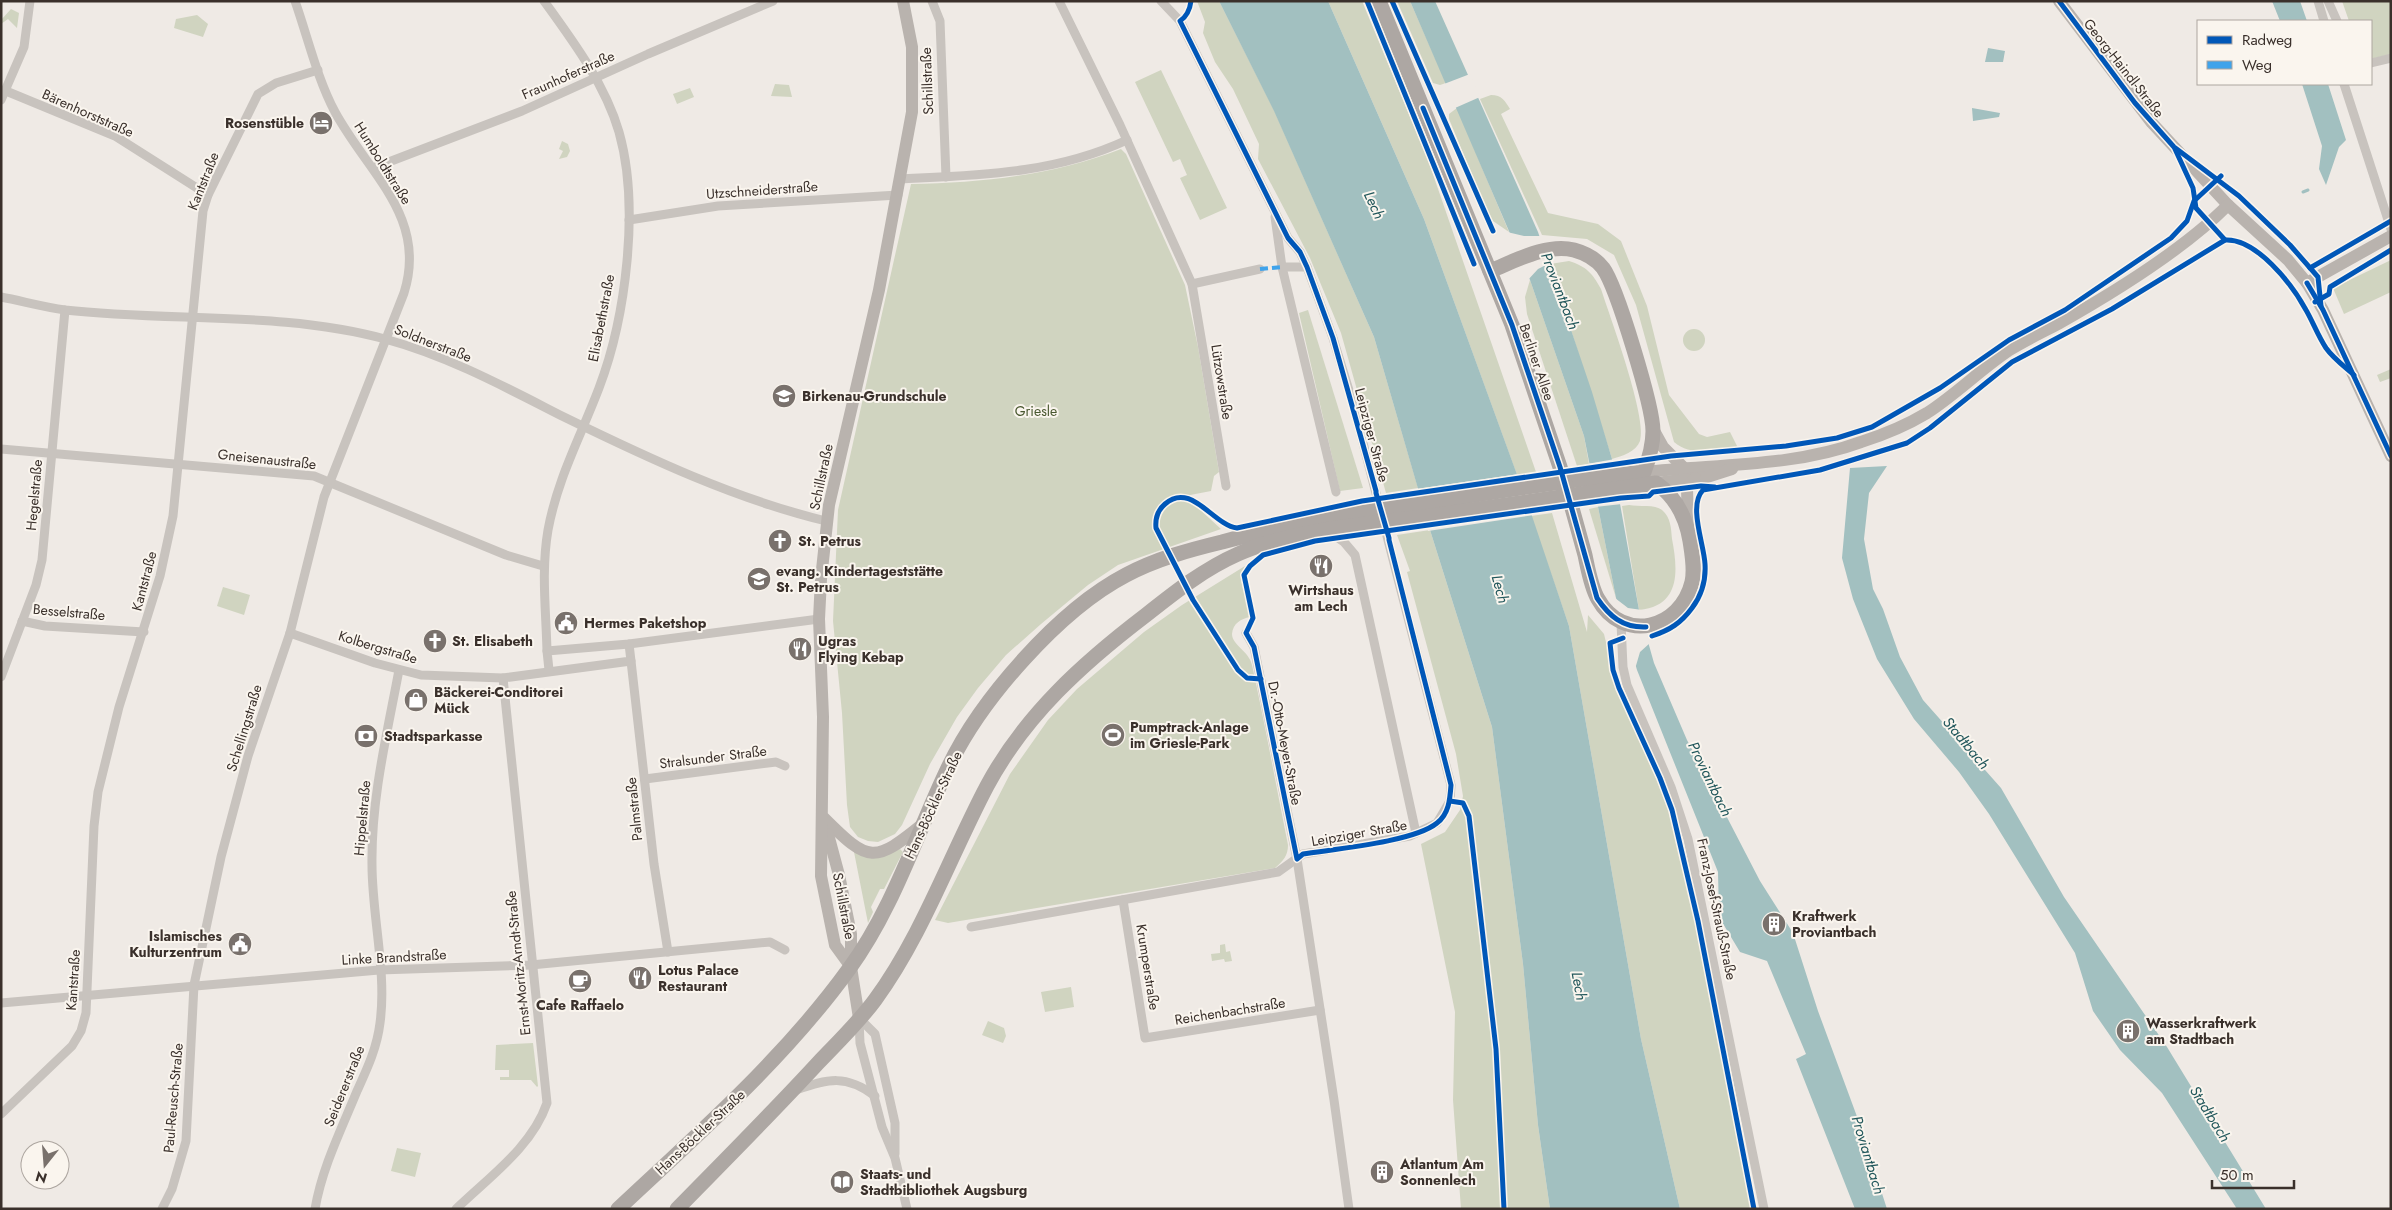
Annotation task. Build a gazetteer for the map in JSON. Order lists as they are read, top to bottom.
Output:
{
  "streets": {
    "main road": ["Berliner Allee", "Hans-Böckler-Straße"],
    "street": [
      "Georg-Haindl-Straße",
      "Fraunhoferstraße",
      "Schillstraße",
      "Bärenhorststraße",
      "Humboldtstraße",
      "Kantstraße",
      "Utzschneiderstraße",
      "Elisabethstraße",
      "Soldnerstraße",
      "Lützowstraße",
      "Leipziger Straße",
      "Gneisenaustraße",
      "Hegelstraße",
      "Besselstraße",
      "Kolbergstraße",
      "Schellingstraße",
      "Dr.-Otto-Meyer-Straße",
      "Stralsunder Straße",
      "Palmstraße",
      "Hippelstraße",
      "Franz-Josef-Strauß-Straße",
      "Linke Brandstraße",
      "Ernst-Moritz-Arndt-Straße",
      "Krumperstraße",
      "Reichenbachstraße",
      "Seidererstraße",
      "Paul-Reusch-Straße"
    ]
  },
  "crossings": [
    ["Fraunhoferstraße", "Humboldtstraße"],
    ["Fraunhoferstraße", "Elisabethstraße"],
    ["Schillstraße", "Utzschneiderstraße"],
    ["Schillstraße", "Soldnerstraße"],
    ["Schillstraße", "Hans-Böckler-Straße"],
    ["Bärenhorststraße", "Kantstraße"],
    ["Humboldtstraße", "Kantstraße"],
    ["Humboldtstraße", "Soldnerstraße"],
    ["Humboldtstraße", "Gneisenaustraße"],
    ["Humboldtstraße", "Schellingstraße"],
    ["Kantstraße", "Soldnerstraße"],
    ["Kantstraße", "Gneisenaustraße"],
    ["Kantstraße", "Besselstraße"],
    ["Kantstraße", "Linke Brandstraße"],
    ["Utzschneiderstraße", "Elisabethstraße"],
    ["Elisabethstraße", "Soldnerstraße"],
    ["Elisabethstraße", "Gneisenaustraße"],
    ["Soldnerstraße", "Hegelstraße"],
    ["Berliner Allee", "Franz-Josef-Strauß-Straße"],
    ["Leipziger Straße", "Dr.-Otto-Meyer-Straße"],
    ["Leipziger Straße", "Hans-Böckler-Straße"],
    ["Leipziger Straße", "Krumperstraße"],
    ["Gneisenaustraße", "Hegelstraße"],
    ["Gneisenaustraße", "Schellingstraße"],
    ["Hegelstraße", "Besselstraße"],
    ["Kolbergstraße", "Schellingstraße"],
    ["Kolbergstraße", "Palmstraße"],
    ["Kolbergstraße", "Hippelstraße"],
    ["Kolbergstraße", "Ernst-Moritz-Arndt-Straße"],
    ["Schellingstraße", "Linke Brandstraße"],
    ["Schellingstraße", "Paul-Reusch-Straße"],
    ["Dr.-Otto-Meyer-Straße", "Reichenbachstraße"],
    ["Stralsunder Straße", "Palmstraße"],
    ["Palmstraße", "Linke Brandstraße"],
    ["Hippelstraße", "Linke Brandstraße"],
    ["Hippelstraße", "Seidererstraße"],
    ["Linke Brandstraße", "Ernst-Moritz-Arndt-Straße"],
    ["Linke Brandstraße", "Seidererstraße"],
    ["Linke Brandstraße", "Paul-Reusch-Straße"],
    ["Krumperstraße", "Reichenbachstraße"]
  ],
  "water": ["Lech", "Proviantbach", "Stadtbach"],
  "parks": ["Griesle"],
  "places": {
    "hotel": ["Rosenstüble"],
    "school or university": ["Birkenau-Grundschule", "evang. Kindertageststätte St. Petrus"],
    "church": ["St. Petrus", "St. Elisabeth"],
    "restaurant": ["Wirtshaus am Lech", "Ugras Flying Kebap", "Lotus Palace Restaurant"],
    "public building": ["Hermes Paketshop", "Islamisches Kulturzentrum"],
    "shop": ["Bäckerei-Conditorei Mück"],
    "sports": ["Pumptrack-Anlage im Griesle-Park"],
    "bank": ["Stadtsparkasse"],
    "building": ["Kraftwerk Proviantbach", "Wasserkraftwerk am Stadtbach", "Atlantum Am Sonnenlech"],
    "cafe": ["Cafe Raffaelo"],
    "library": ["Staats- und Stadtbibliothek Augsburg"]
  },
  "legend": ["Radweg", "Weg"],
  "scale_bar": "50 m",
  "north": "bottom"
}
